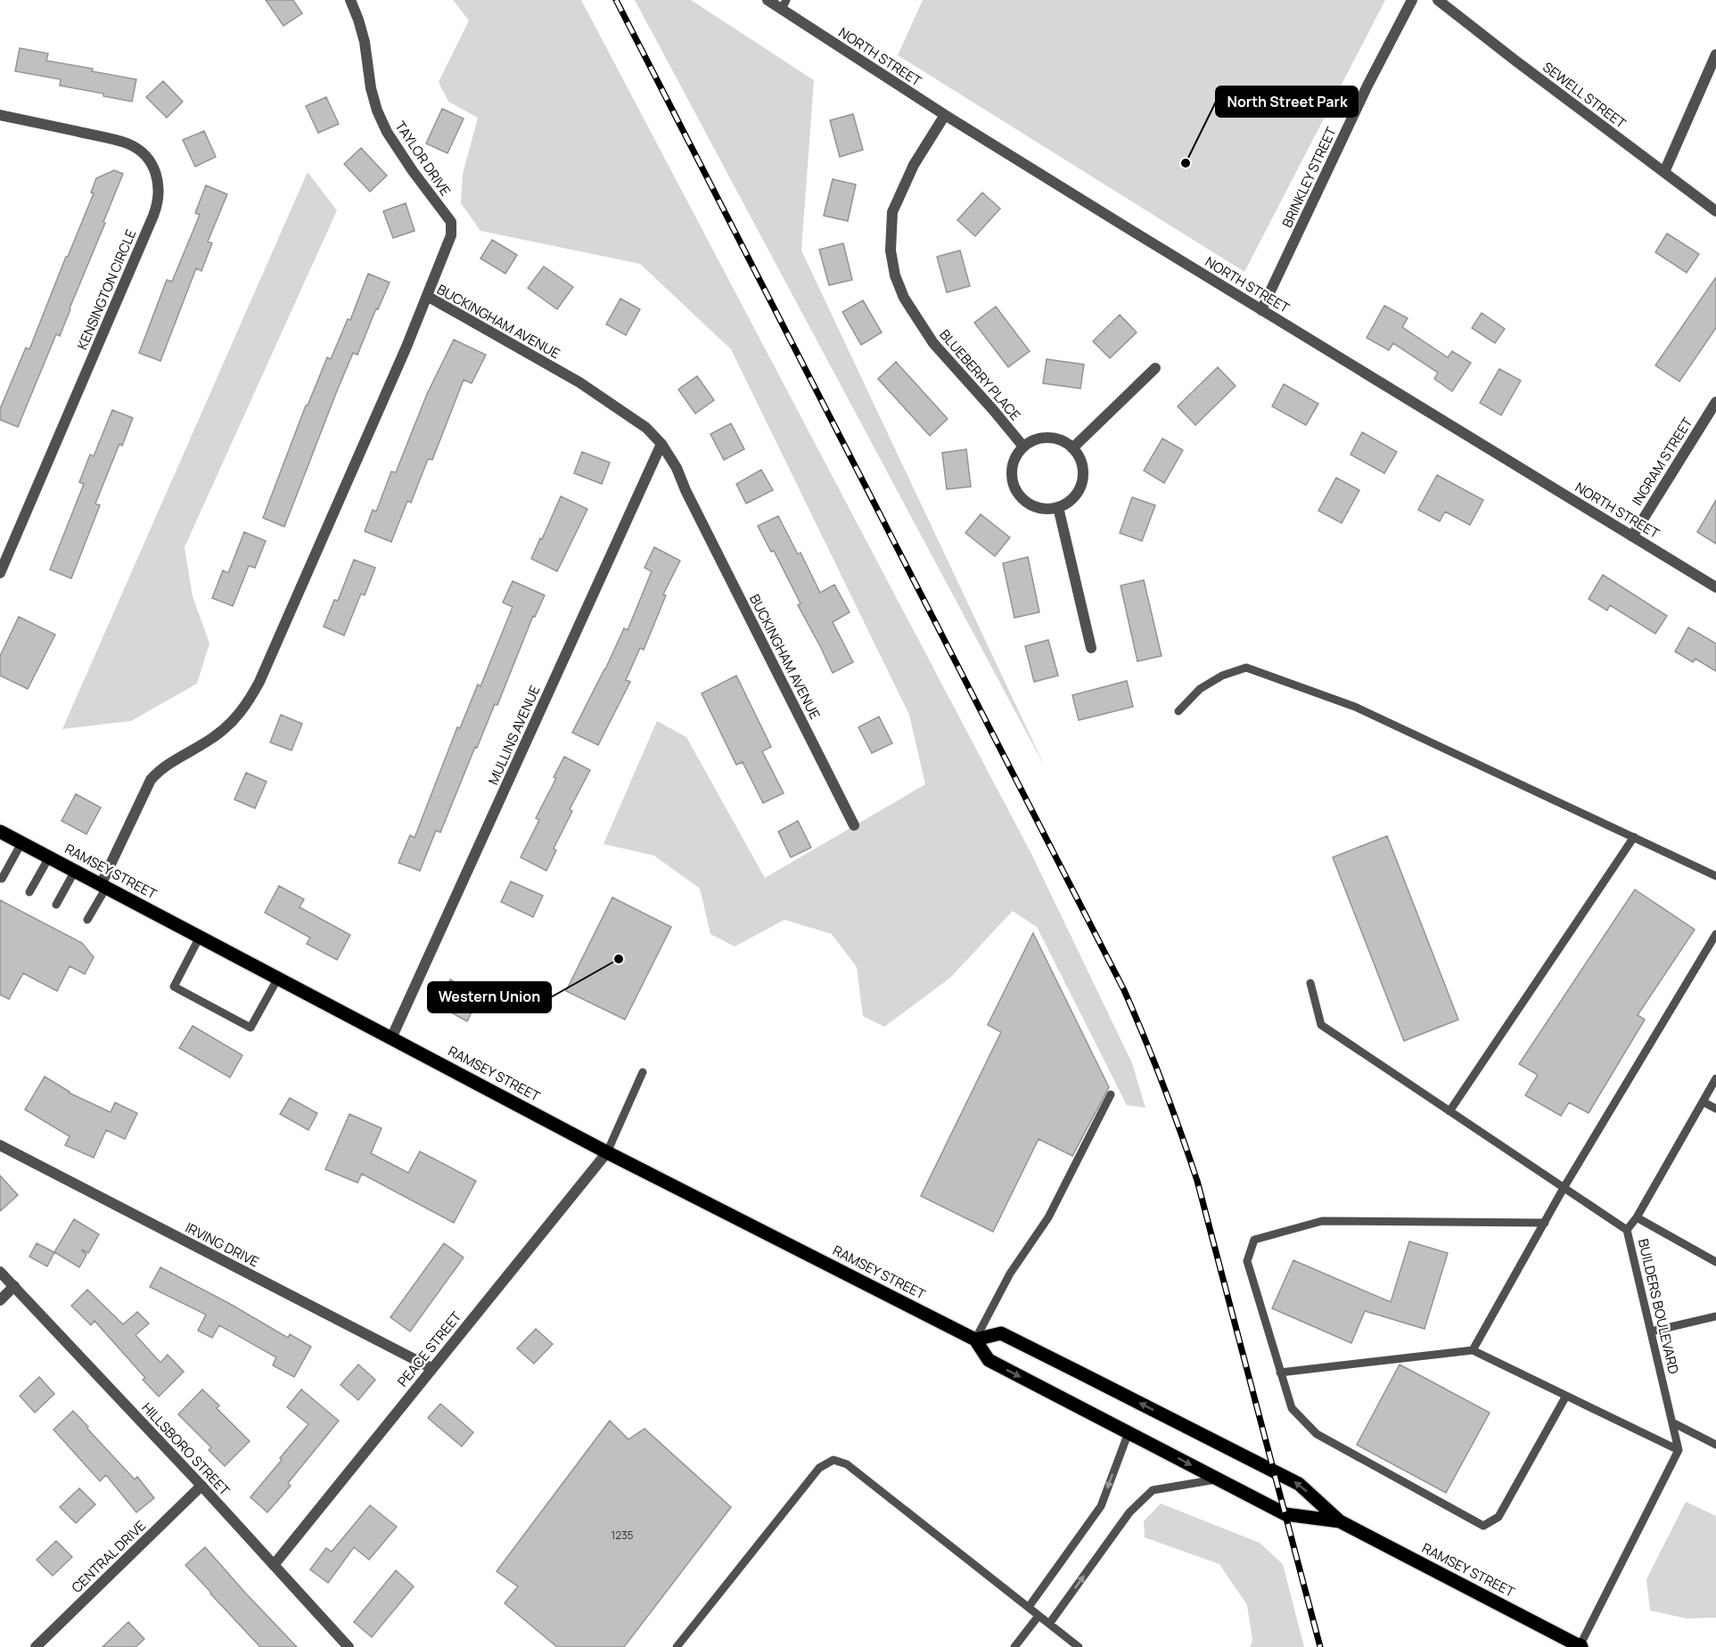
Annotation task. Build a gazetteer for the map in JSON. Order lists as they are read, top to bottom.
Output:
{
  "streets": {
    "main road": ["RAMSEY STREET"],
    "street": [
      "NORTH STREET",
      "SEWELL STREET",
      "TAYLOR DRIVE",
      "BRINKLEY STREET",
      "KENSINGTON CIRCLE",
      "BUCKINGHAM AVENUE",
      "BLUEBERRY PLACE",
      "INGRAM STREET",
      "MULLINS AVENUE",
      "IRVING DRIVE",
      "PEACE STREET",
      "HILLSBORO STREET",
      "CENTRAL DRIVE"
    ],
    "lane": ["BUILDERS BOULEVARD"]
  },
  "crossings": [
    ["NORTH STREET", "BRINKLEY STREET"],
    ["NORTH STREET", "BLUEBERRY PLACE"],
    ["NORTH STREET", "INGRAM STREET"],
    ["TAYLOR DRIVE", "BUCKINGHAM AVENUE"],
    ["BUCKINGHAM AVENUE", "MULLINS AVENUE"],
    ["BUCKINGHAM AVENUE", "RAMSEY STREET"],
    ["MULLINS AVENUE", "RAMSEY STREET"],
    ["RAMSEY STREET", "PEACE STREET"],
    ["IRVING DRIVE", "PEACE STREET"],
    ["PEACE STREET", "HILLSBORO STREET"],
    ["HILLSBORO STREET", "CENTRAL DRIVE"]
  ],
  "places": ["North Street Park", "Western Union"],
  "house_numbers": ["1235"]
}
